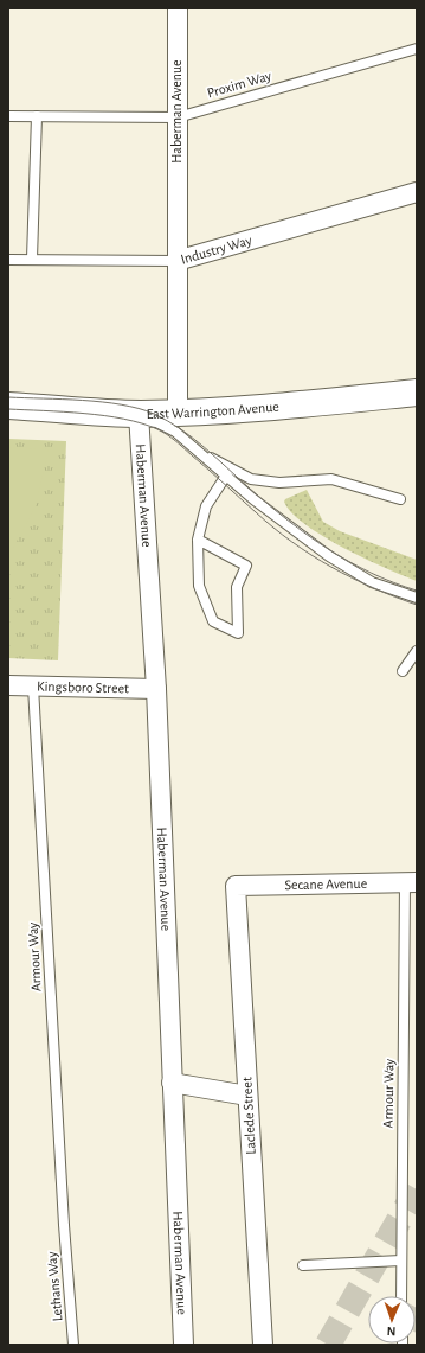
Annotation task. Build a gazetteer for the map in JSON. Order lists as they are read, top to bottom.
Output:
{
  "streets": {
    "main road": ["East Warrington Avenue"],
    "street": [
      "Haberman Avenue",
      "Industry Way",
      "Kingsboro Street",
      "Secane Avenue",
      "Laclede Street"
    ],
    "lane": ["Proxim Way", "Armour Way", "Lethans Way"]
  },
  "crossings": [
    ["Proxim Way", "Haberman Avenue"],
    ["Haberman Avenue", "Industry Way"],
    ["Haberman Avenue", "East Warrington Avenue"],
    ["Haberman Avenue", "Kingsboro Street"],
    ["Kingsboro Street", "Armour Way"],
    ["Secane Avenue", "Armour Way"],
    ["Secane Avenue", "Laclede Street"],
    ["Armour Way", "Lethans Way"]
  ],
  "north": "bottom"
}
